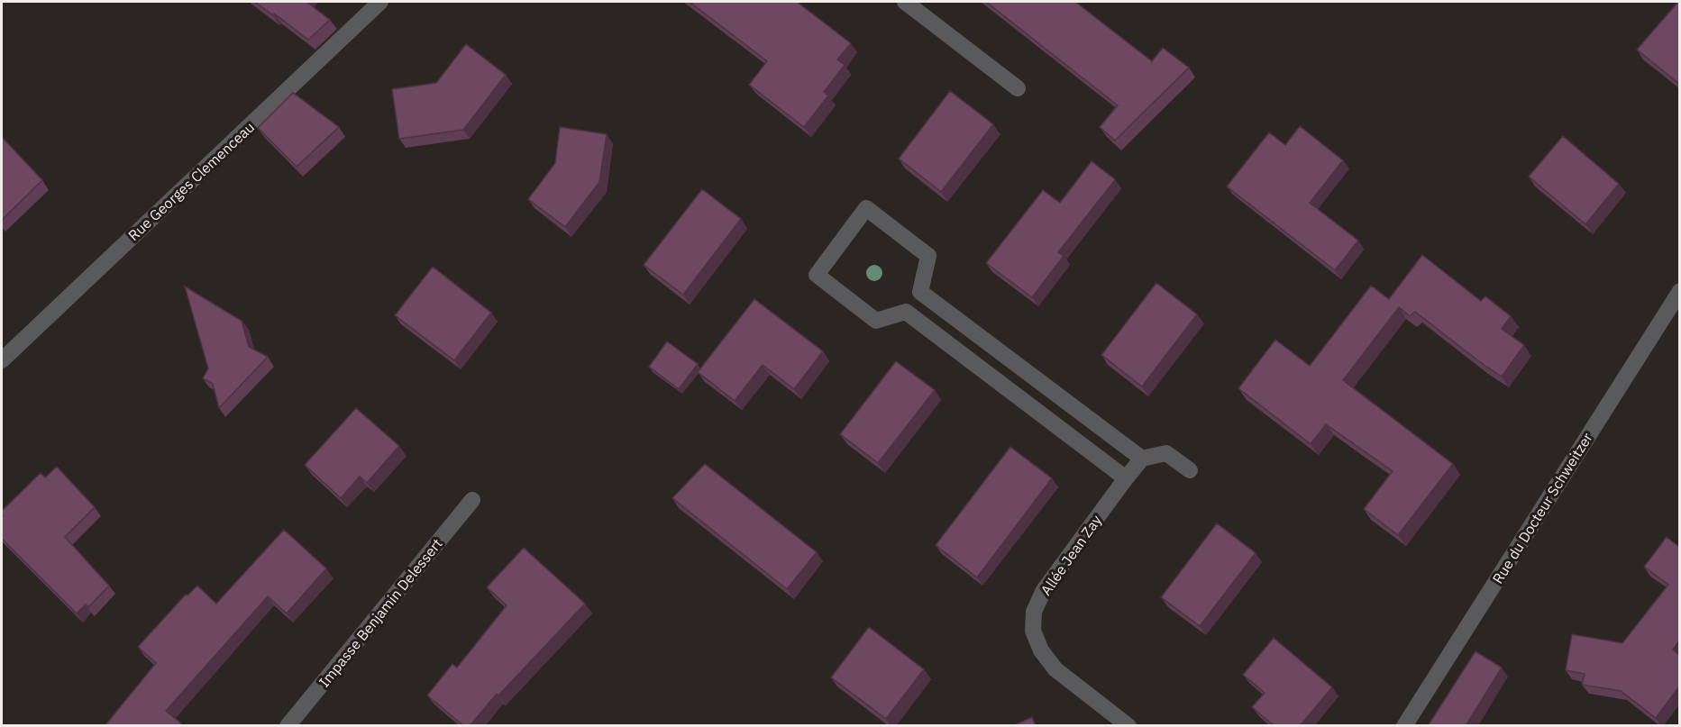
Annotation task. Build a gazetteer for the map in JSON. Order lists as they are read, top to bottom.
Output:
{
  "streets": {
    "street": [
      "Rue Georges Clemenceau",
      "Rue du Docteur Schweitzer",
      "Allée Jean Zay",
      "Impasse Benjamin Delessert"
    ]
  }
}
